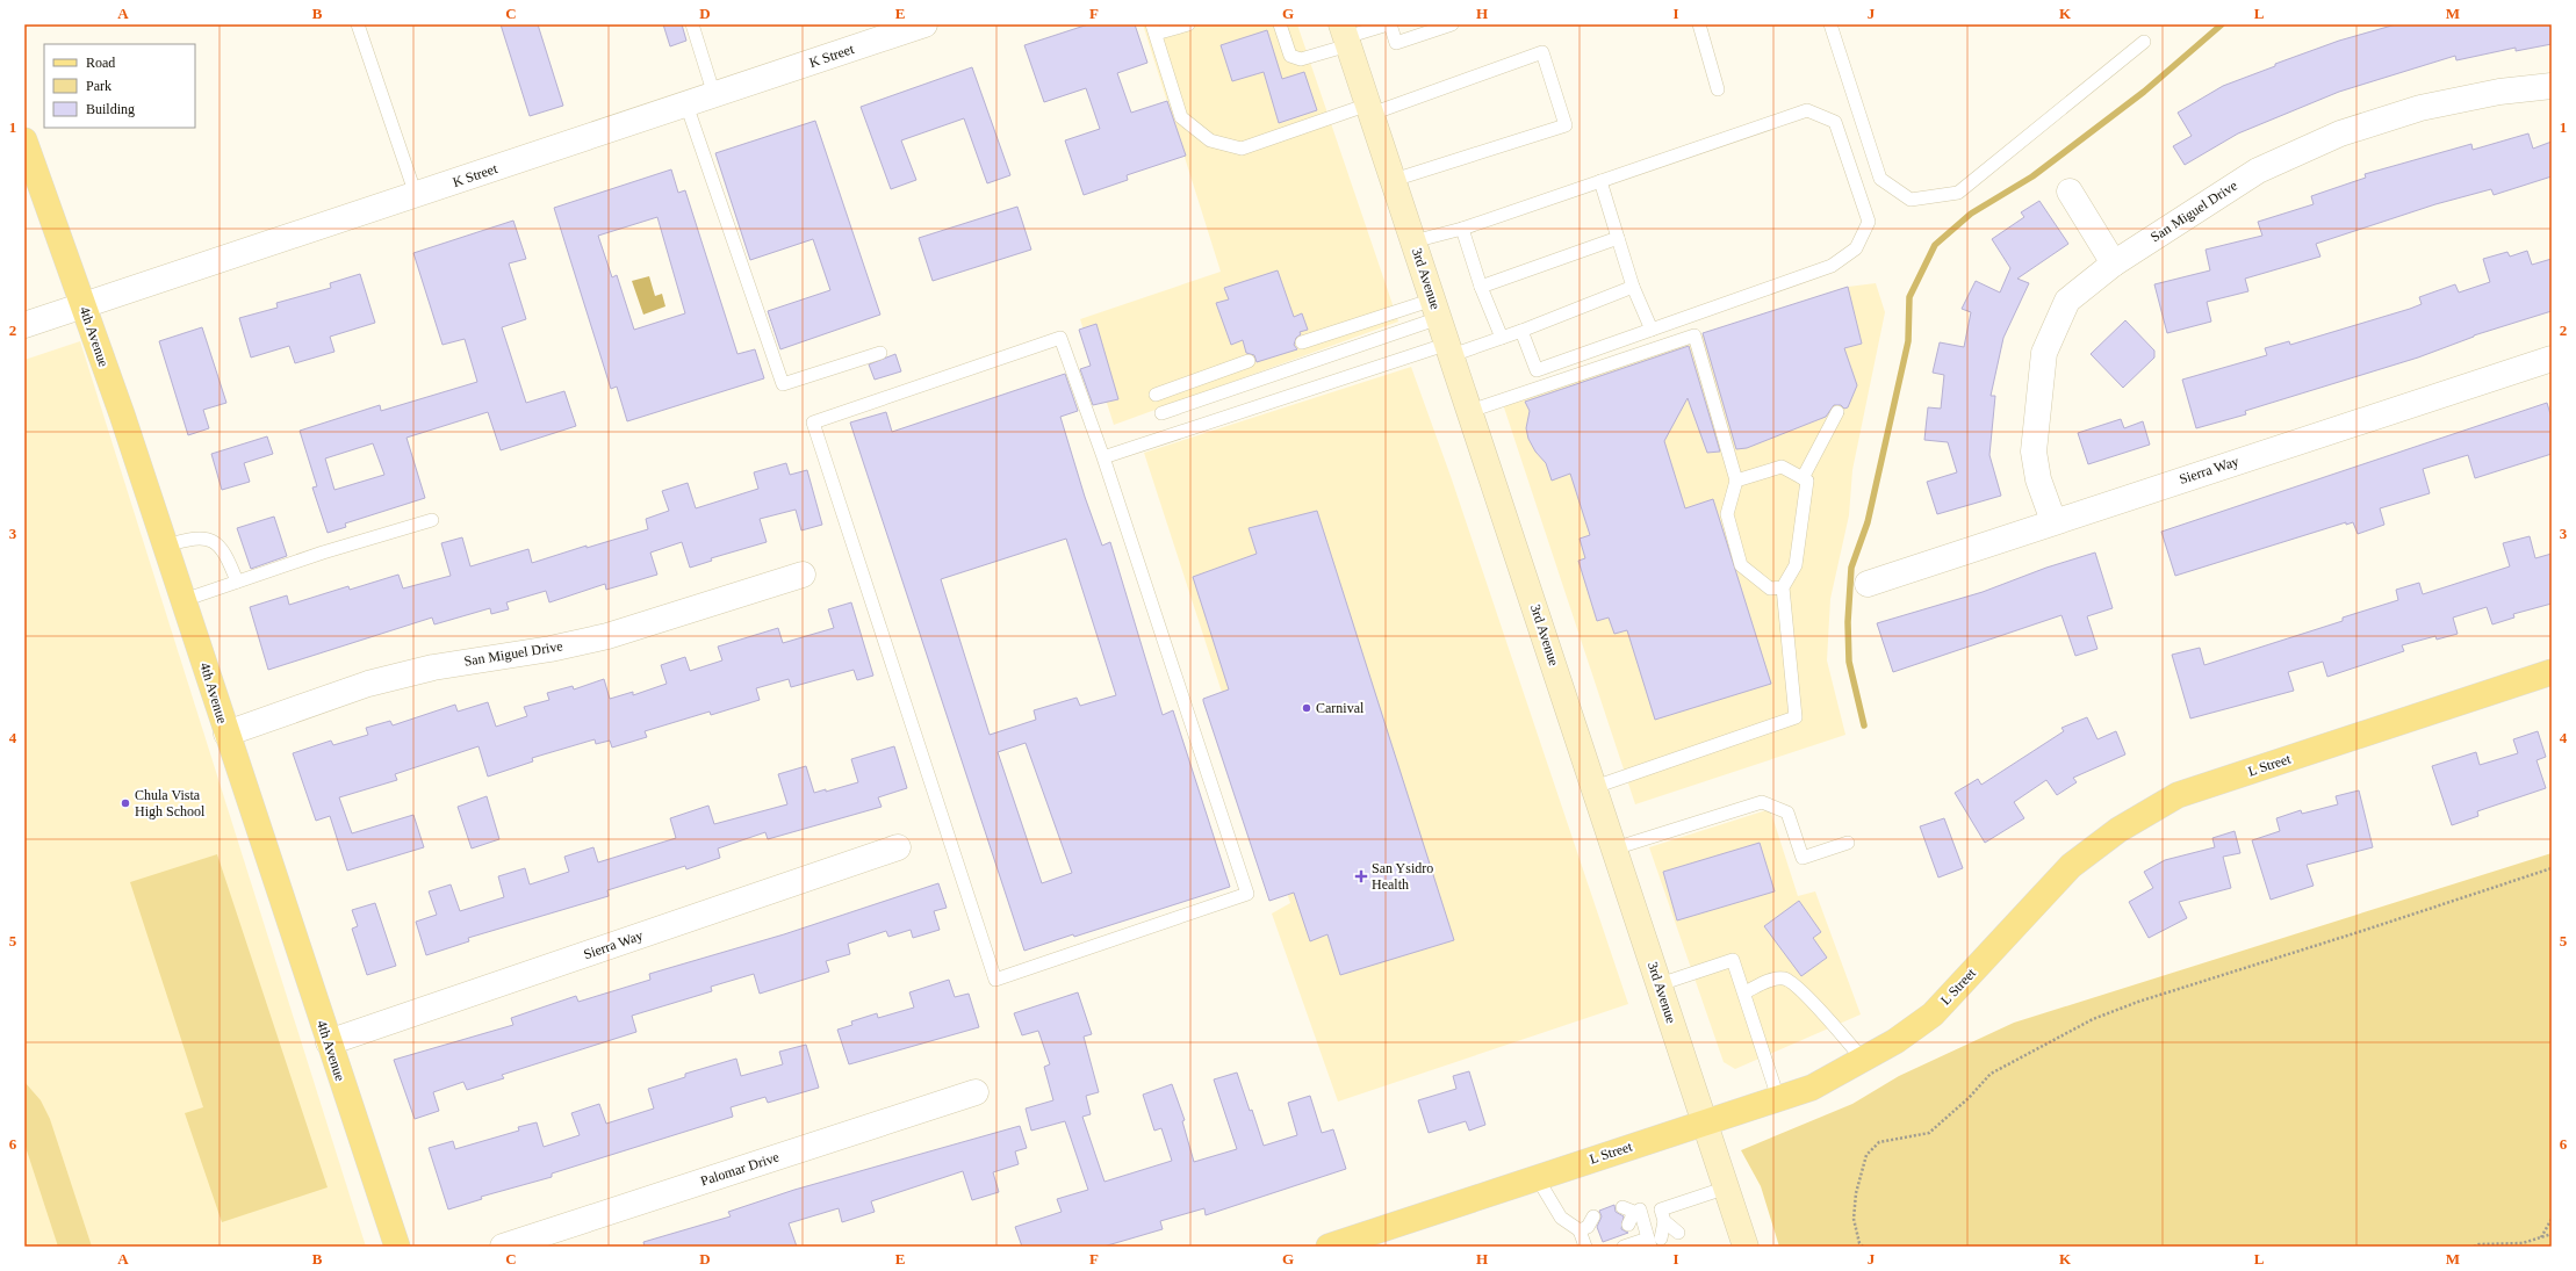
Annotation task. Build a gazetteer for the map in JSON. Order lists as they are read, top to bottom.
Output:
{
  "streets": {
    "main road": ["3rd Avenue", "4th Avenue", "L Street"],
    "street": [
      "K Street",
      "San Miguel Drive",
      "Sierra Way",
      "Palomar Drive"
    ]
  },
  "crossings": [
    ["K Street", "4th Avenue"],
    ["San Miguel Drive", "4th Avenue"],
    ["San Miguel Drive", "Sierra Way"],
    ["3rd Avenue", "L Street"],
    ["4th Avenue", "Sierra Way"]
  ],
  "places": {
    "other": ["Carnival", "Chula Vista High School"],
    "health": ["San Ysidro Health"]
  },
  "legend": ["Road", "Park", "Building"],
  "grid": {
    "columns": [
      "A",
      "B",
      "C",
      "D",
      "E",
      "F",
      "G",
      "H",
      "I",
      "J",
      "K",
      "L",
      "M"
    ],
    "rows": [
      "1",
      "2",
      "3",
      "4",
      "5",
      "6"
    ]
  }
}
